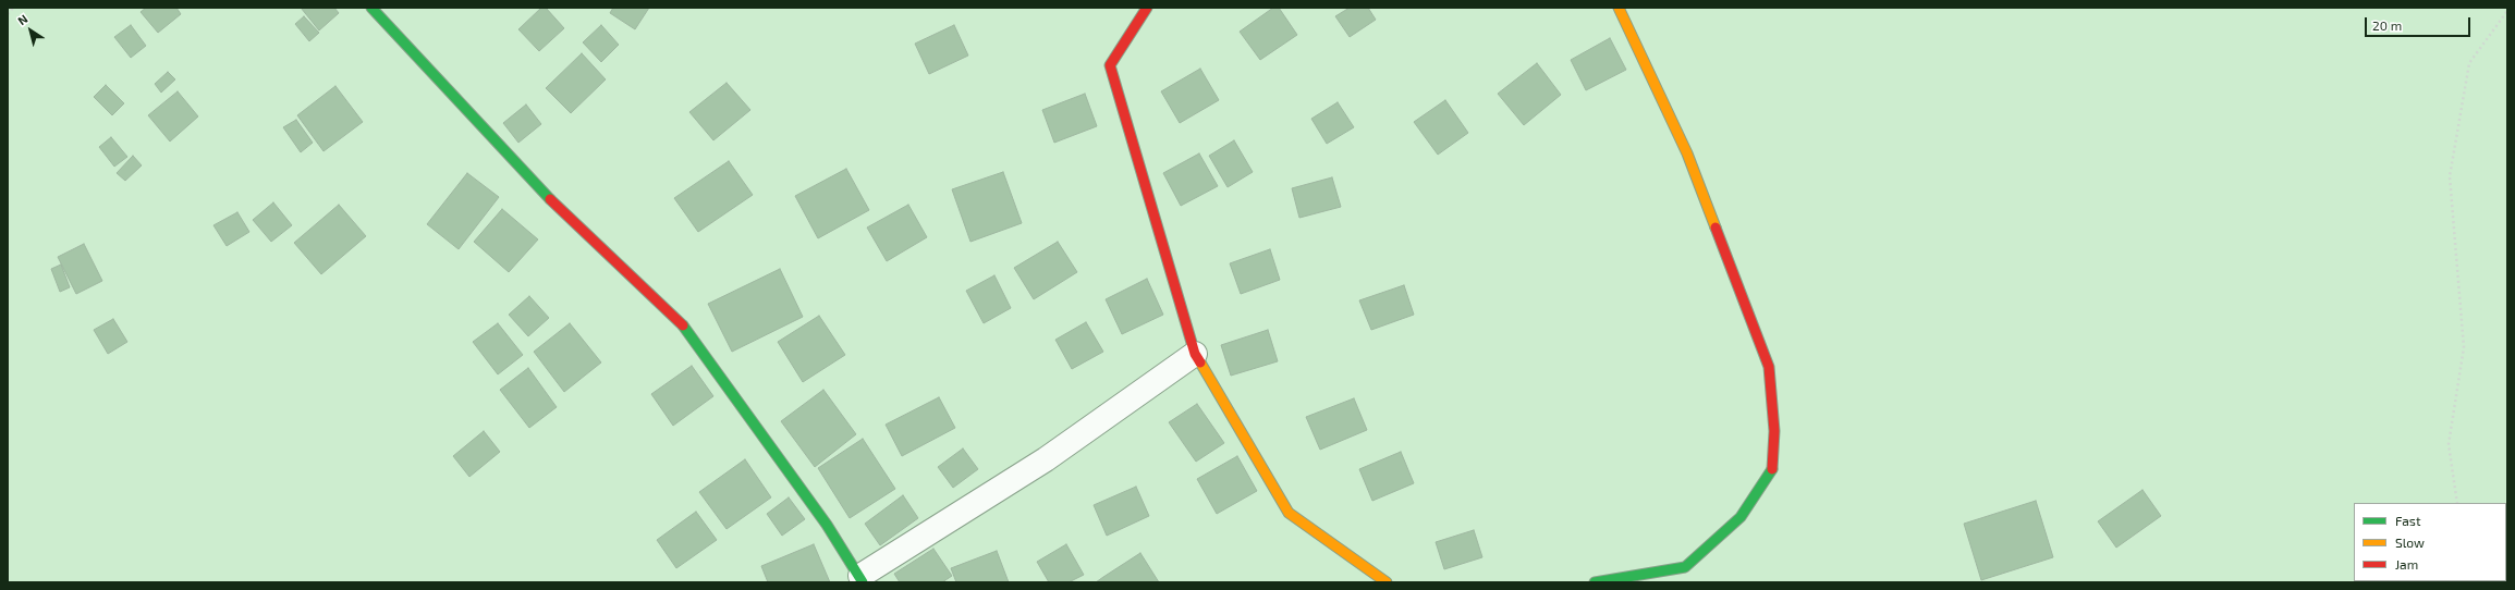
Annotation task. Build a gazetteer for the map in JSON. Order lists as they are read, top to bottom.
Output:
{
  "legend": ["Fast", "Slow", "Jam"],
  "scale_bar": "20 m",
  "north": "top left"
}
